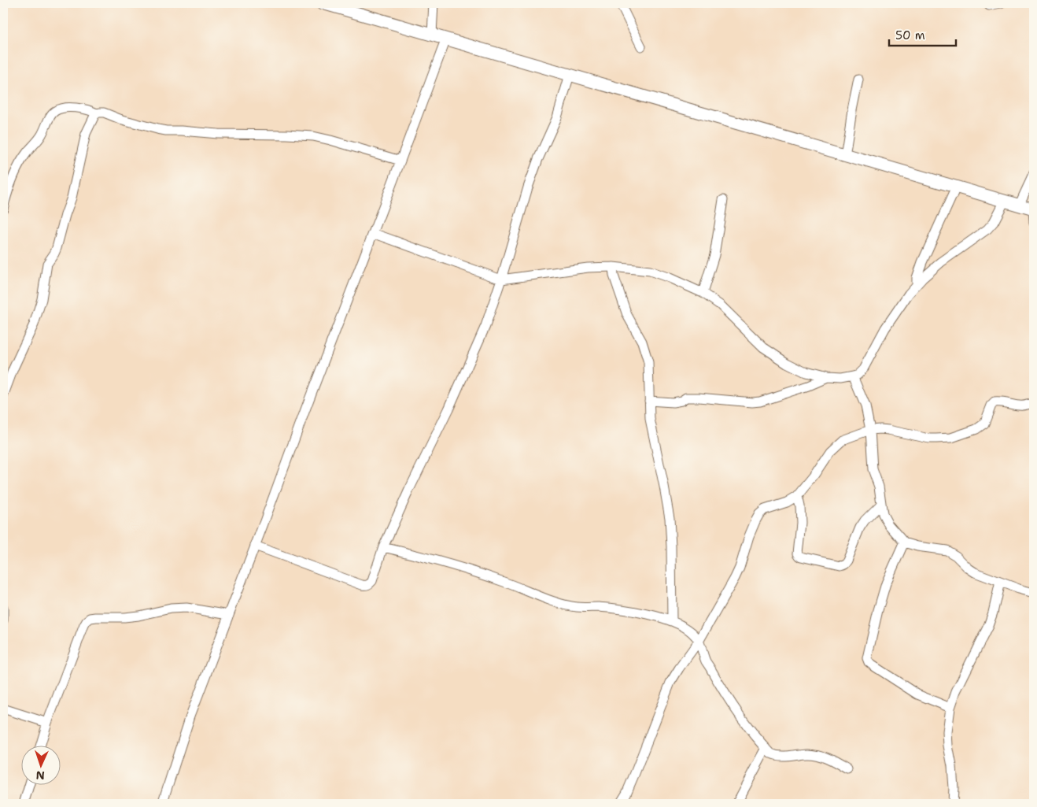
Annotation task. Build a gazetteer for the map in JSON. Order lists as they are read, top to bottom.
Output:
{
  "scale_bar": "50 m",
  "north": "bottom"
}
